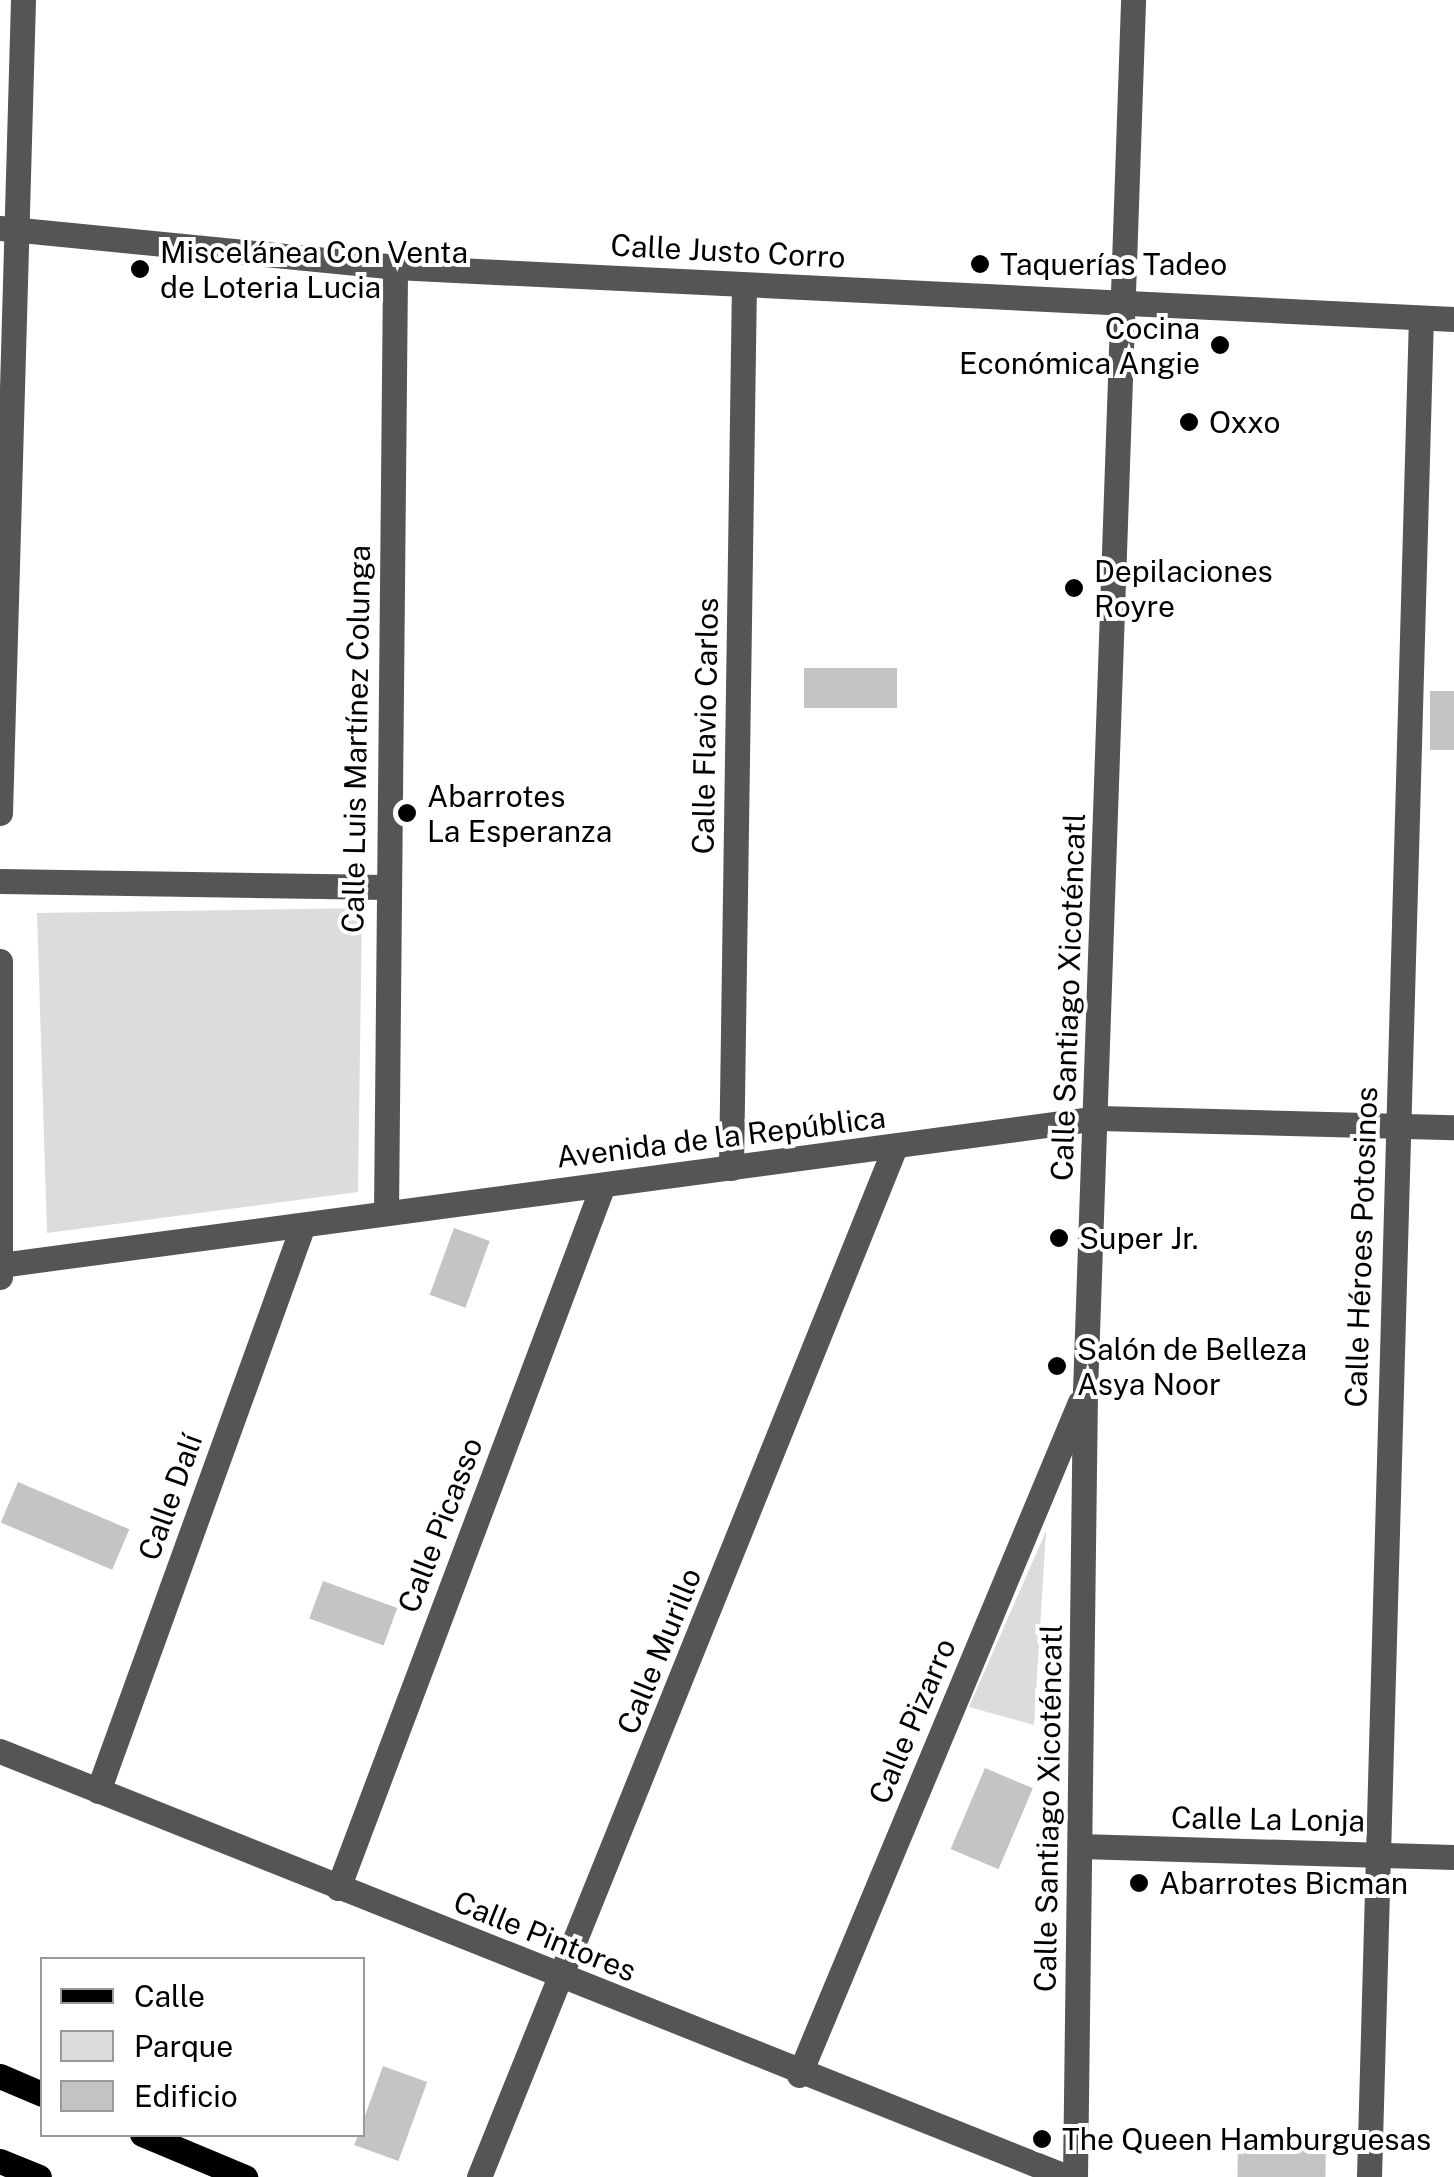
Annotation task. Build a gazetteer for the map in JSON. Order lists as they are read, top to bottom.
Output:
{
  "streets": {
    "street": [
      "Calle Justo Corro",
      "Calle Flavio Carlos",
      "Calle Luis Martínez Colunga",
      "Calle Santiago Xicoténcatl",
      "Avenida de la República",
      "Calle Héroes Potosinos",
      "Calle Dalí",
      "Calle Picasso",
      "Calle Murillo",
      "Calle Pizarro",
      "Calle La Lonja",
      "Calle Pintores"
    ]
  },
  "crossings": [
    ["Calle Justo Corro", "Calle Flavio Carlos"],
    ["Calle Justo Corro", "Calle Luis Martínez Colunga"],
    ["Calle Justo Corro", "Calle Santiago Xicoténcatl"],
    ["Calle Justo Corro", "Calle Héroes Potosinos"],
    ["Calle Flavio Carlos", "Avenida de la República"],
    ["Calle Luis Martínez Colunga", "Avenida de la República"],
    ["Calle Santiago Xicoténcatl", "Avenida de la República"],
    ["Calle Santiago Xicoténcatl", "Calle Pizarro"],
    ["Calle Santiago Xicoténcatl", "Calle La Lonja"],
    ["Avenida de la República", "Calle Héroes Potosinos"],
    ["Avenida de la República", "Calle Dalí"],
    ["Avenida de la República", "Calle Picasso"],
    ["Avenida de la República", "Calle Murillo"],
    ["Calle Héroes Potosinos", "Calle La Lonja"],
    ["Calle Dalí", "Calle Pintores"],
    ["Calle Picasso", "Calle Pintores"],
    ["Calle Murillo", "Calle Pintores"],
    ["Calle Pizarro", "Calle Pintores"]
  ],
  "places": [
    "Taquerías Tadeo",
    "Miscelánea Con Venta de Loteria Lucia",
    "Cocina Económica Angie",
    "Oxxo",
    "Depilaciones Royre",
    "Abarrotes La Esperanza",
    "Super Jr.",
    "Salón de Belleza Asya Noor",
    "Abarrotes Bicman",
    "The Queen Hamburguesas"
  ],
  "legend": ["Calle", "Parque", "Edificio"]
}
